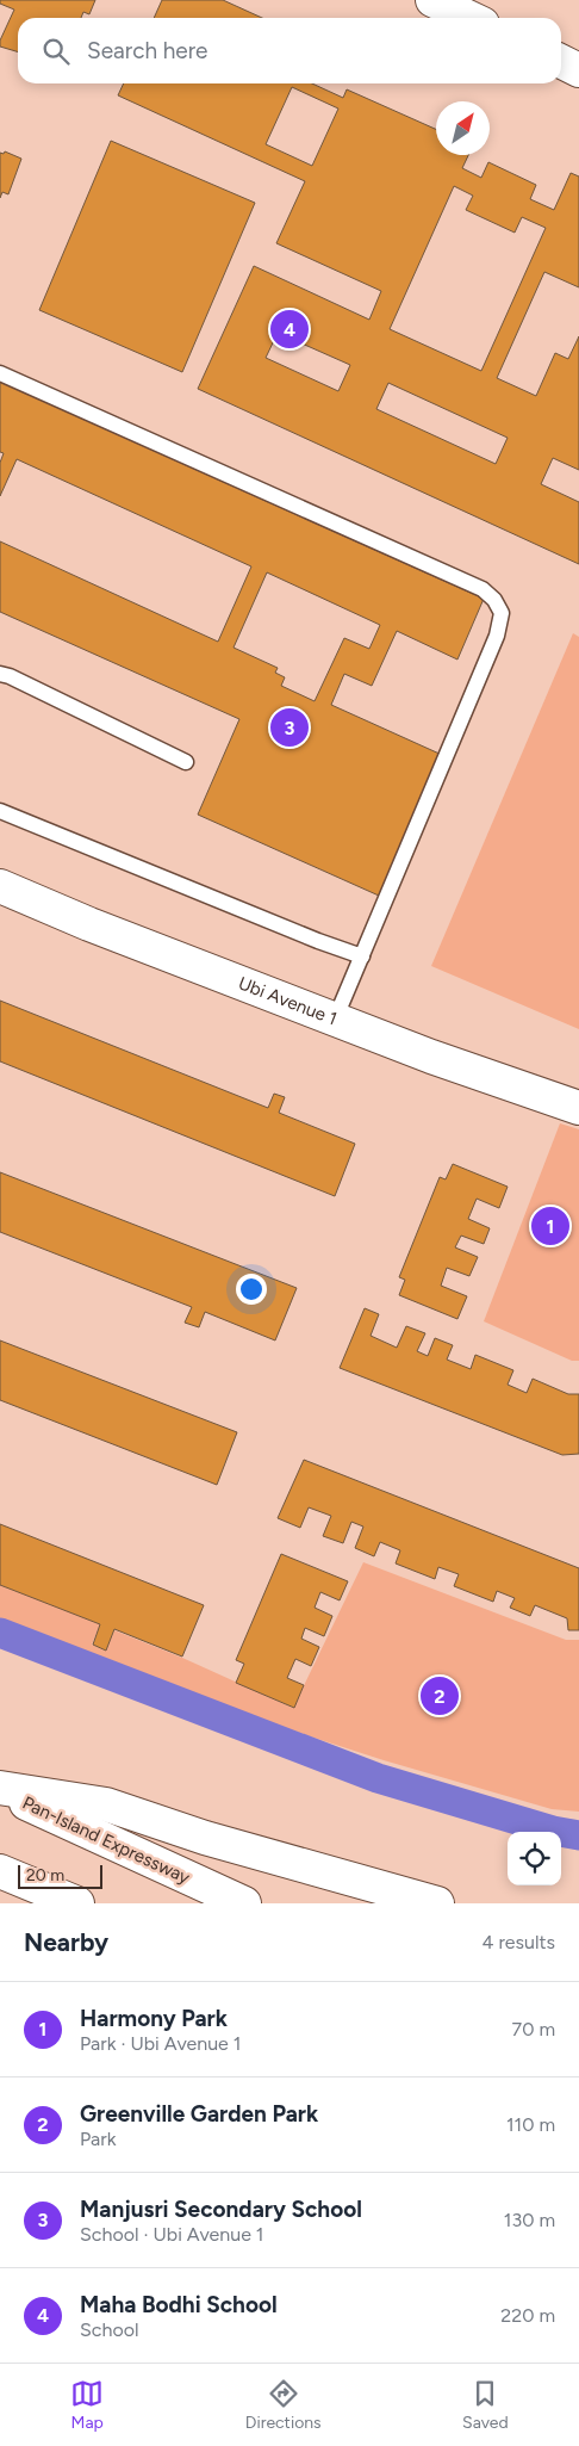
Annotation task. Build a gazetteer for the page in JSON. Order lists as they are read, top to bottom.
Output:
{
  "streets": {
    "main road": ["Ubi Avenue 1", "Pan-Island Expressway"]
  },
  "scale_bar": "20 m",
  "north": "top right",
  "page": {
    "search": "Search here",
    "pins": [
      "4",
      "3",
      "1",
      "2"
    ],
    "scale": "20 m",
    "heading": ["Nearby", "4 results"],
    "list": [
      {
        "mark": "1",
        "name": "Harmony Park",
        "note": "Park · Ubi Avenue 1",
        "value": "70 m"
      },
      {
        "mark": "2",
        "name": "Greenville Garden Park",
        "note": "Park",
        "value": "110 m"
      },
      {
        "mark": "3",
        "name": "Manjusri Secondary School",
        "note": "School · Ubi Avenue 1",
        "value": "130 m"
      },
      {
        "mark": "4",
        "name": "Maha Bodhi School",
        "note": "School",
        "value": "220 m"
      }
    ],
    "nav": ["Map", "Directions", "Saved"]
  }
}
